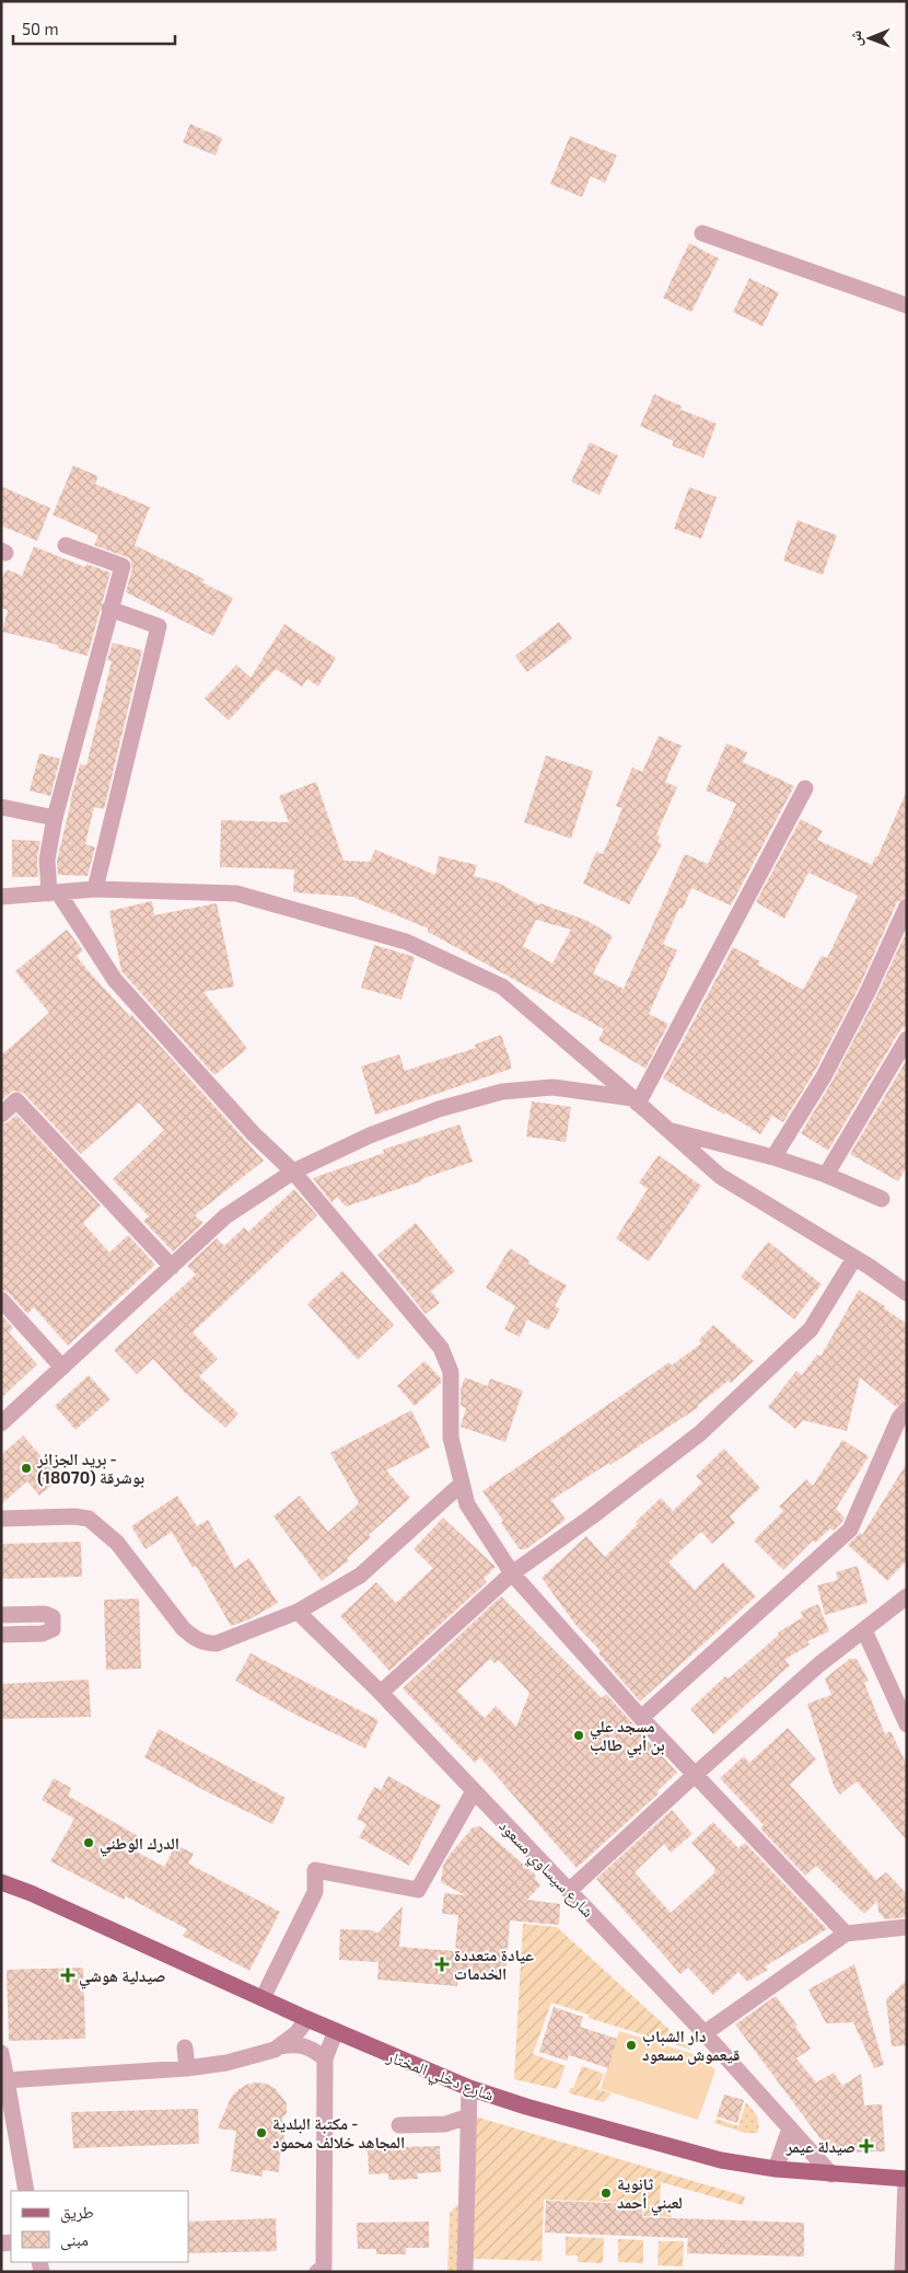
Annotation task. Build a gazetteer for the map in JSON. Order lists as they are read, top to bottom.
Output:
{
  "streets": {
    "main road": ["شارع دخلي المختار"],
    "street": ["شارع سيساوي مسعود"]
  },
  "crossings": [
    ["شارع سيساوي مسعود", "شارع دخلي المختار"]
  ],
  "places": {
    "other": [
      "بريد الجزائر - بوشرقة (18070)",
      "مسجد علي بن أبي طالب",
      "الدرك الوطني",
      "دار الشباب قيعموش مسعود",
      "مكتبة البلدية - المجاهد خلالف محمود",
      "ثانوية لعبني أحمد"
    ],
    "health": ["عيادة متعددة الخدمات", "صيدلية هوشي", "صيدلة عيمر"]
  },
  "legend": ["طريق", "مبنى"],
  "scale_bar": "50 m",
  "north": "left"
}
